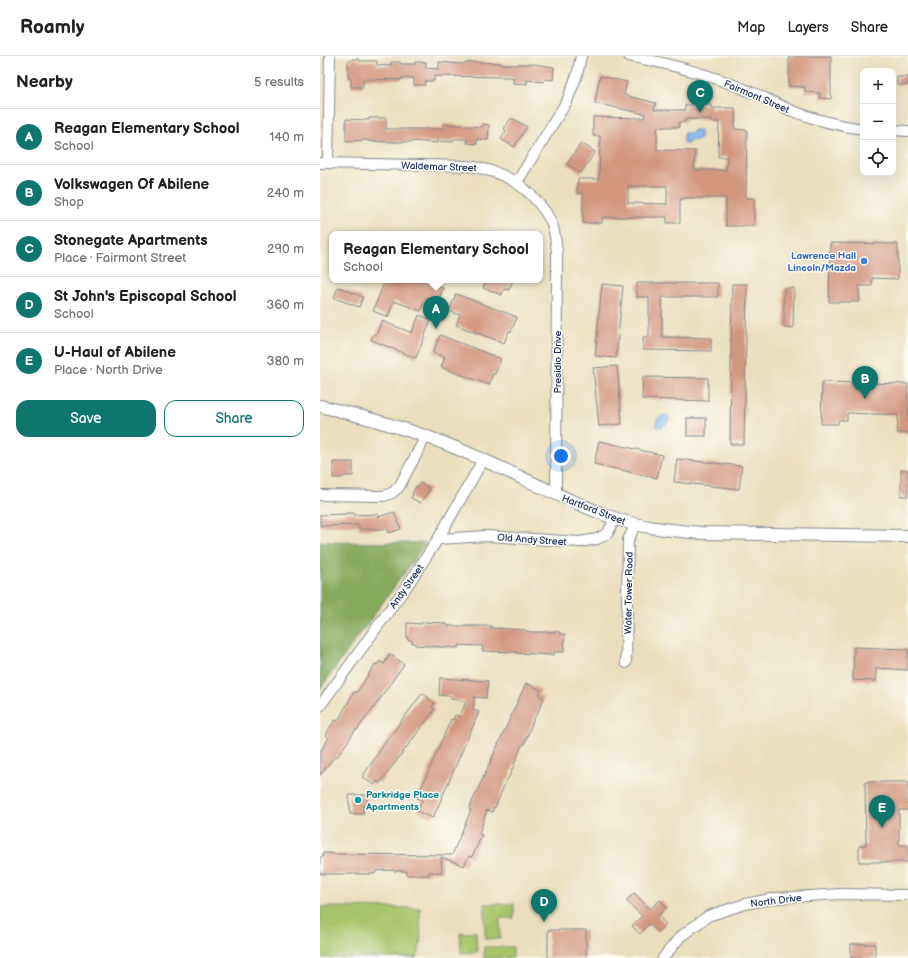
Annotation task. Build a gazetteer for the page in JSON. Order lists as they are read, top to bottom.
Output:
{
  "streets": {
    "street": [
      "Fairmont Street",
      "Waldemar Street",
      "Presidio Drive",
      "Hartford Street",
      "Old Andy Street",
      "Andy Street",
      "Water Tower Road",
      "North Drive"
    ]
  },
  "crossings": [
    ["Waldemar Street", "Presidio Drive"],
    ["Presidio Drive", "Hartford Street"],
    ["Hartford Street", "Old Andy Street"],
    ["Hartford Street", "Andy Street"],
    ["Hartford Street", "Water Tower Road"],
    ["Old Andy Street", "Andy Street"]
  ],
  "places": ["Lawrence Hall Lincoln/Mazda", "Parkridge Place Apartments"],
  "page": {
    "header": "Roamly",
    "nav": ["Map", "Layers", "Share"],
    "heading": ["Nearby", "5 results"],
    "map_buttons": ["+", "−"],
    "pins": [
      "C",
      "A",
      "B",
      "E",
      "D"
    ],
    "list": [
      {
        "mark": "A",
        "name": "Reagan Elementary School",
        "note": "School",
        "value": "140 m"
      },
      {
        "mark": "B",
        "name": "Volkswagen Of Abilene",
        "note": "Shop",
        "value": "240 m"
      },
      {
        "mark": "C",
        "name": "Stonegate Apartments",
        "note": "Place · Fairmont Street",
        "value": "290 m"
      },
      {
        "mark": "D",
        "name": "St John's Episcopal School",
        "note": "School",
        "value": "360 m"
      },
      {
        "mark": "E",
        "name": "U-Haul of Abilene",
        "note": "Place · North Drive",
        "value": "380 m"
      }
    ],
    "popup": ["Reagan Elementary School", "School"],
    "buttons": ["Save", "Share"]
  }
}
